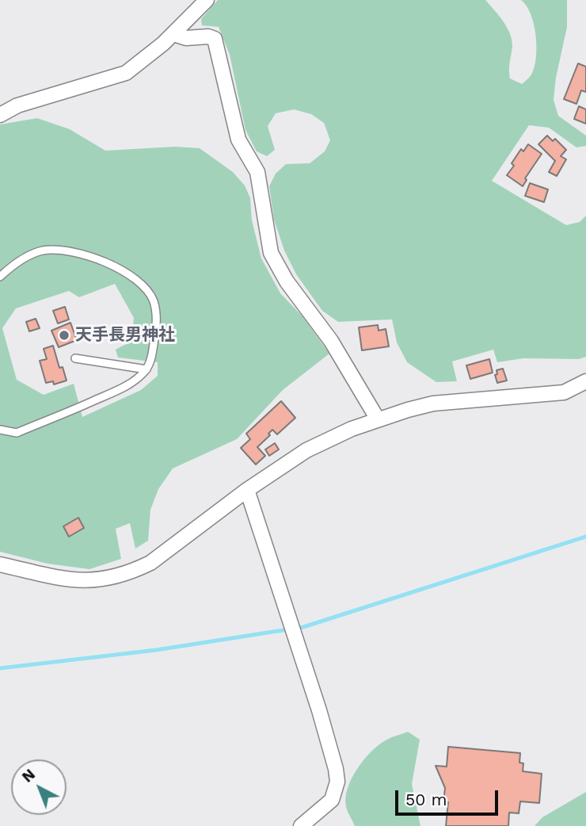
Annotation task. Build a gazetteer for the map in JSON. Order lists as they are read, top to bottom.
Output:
{
  "places": ["天手長男神社"],
  "scale_bar": "50 m",
  "north": "top left"
}
